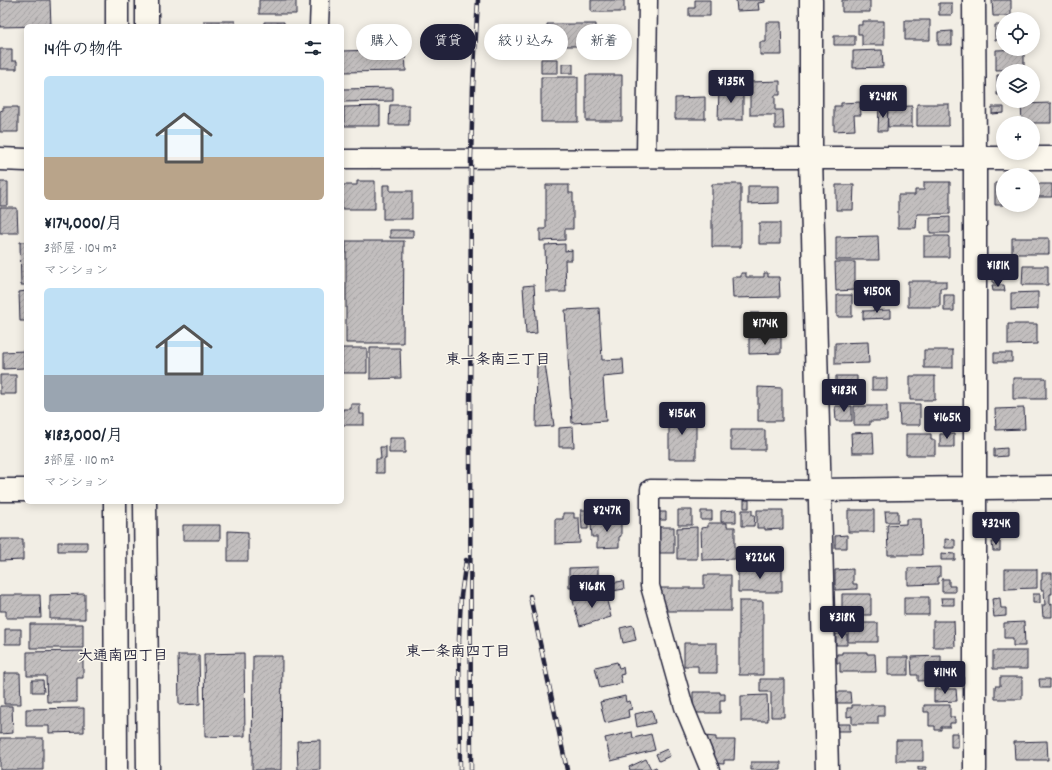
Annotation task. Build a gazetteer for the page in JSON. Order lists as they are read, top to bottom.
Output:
{
  "districts": ["東一条南三丁目", "東一条南四丁目", "大通南四丁目"],
  "page": {
    "map_buttons": ["+", "−"],
    "chip": [
      "購入",
      "賃貸",
      "絞り込み",
      "新着"
    ],
    "heading": "14件の物件",
    "price": [
      "¥135K",
      "¥248K",
      "¥181K",
      "¥150K",
      "¥174K",
      "¥183K",
      "¥156K",
      "¥165K",
      "¥247K",
      "¥324K",
      "¥226K",
      "¥168K",
      "¥318K",
      "¥114K"
    ],
    "list": [
      {
        "name": "¥174,000/月",
        "note": "3部屋 · 104 m² · マンション"
      },
      {
        "name": "¥183,000/月",
        "note": "3部屋 · 110 m² · マンション"
      }
    ]
  }
}
